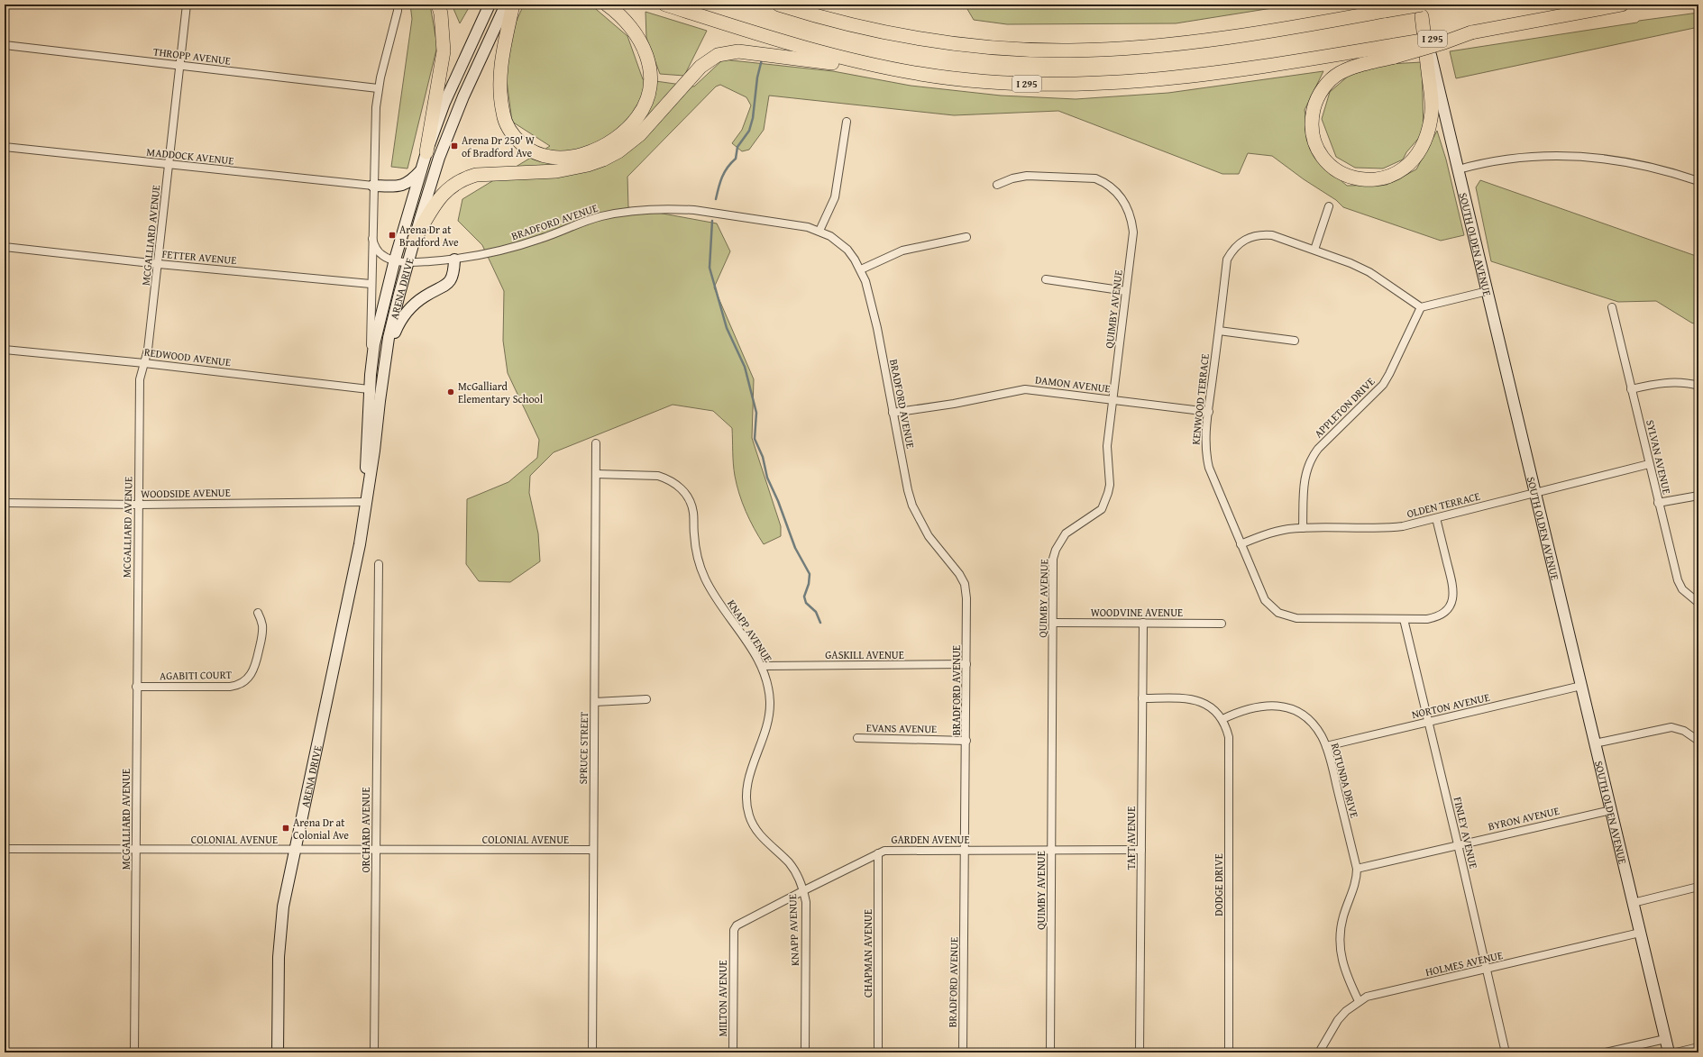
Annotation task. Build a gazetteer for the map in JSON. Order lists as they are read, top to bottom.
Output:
{
  "streets": {
    "highway": ["I 295"],
    "main road": ["SOUTH OLDEN AVENUE", "ARENA DRIVE"],
    "street": [
      "THROPP AVENUE",
      "MADDOCK AVENUE",
      "BRADFORD AVENUE",
      "MCGALLIARD AVENUE",
      "FETTER AVENUE",
      "QUIMBY AVENUE",
      "REDWOOD AVENUE",
      "DAMON AVENUE",
      "KENWOOD TERRACE",
      "APPLETON DRIVE",
      "SYLVAN AVENUE",
      "WOODSIDE AVENUE",
      "OLDEN TERRACE",
      "WOODVINE AVENUE",
      "KNAPP AVENUE",
      "GASKILL AVENUE",
      "AGABITI COURT",
      "NORTON AVENUE",
      "EVANS AVENUE",
      "SPRUCE STREET",
      "ROTUNDA DRIVE",
      "BYRON AVENUE",
      "ORCHARD AVENUE",
      "FINLEY AVENUE",
      "TAFT AVENUE",
      "COLONIAL AVENUE",
      "GARDEN AVENUE",
      "DODGE DRIVE",
      "CHAPMAN AVENUE",
      "HOLMES AVENUE",
      "MILTON AVENUE"
    ]
  },
  "crossings": [
    ["THROPP AVENUE", "MCGALLIARD AVENUE"],
    ["MADDOCK AVENUE", "MCGALLIARD AVENUE"],
    ["BRADFORD AVENUE", "ARENA DRIVE"],
    ["BRADFORD AVENUE", "DAMON AVENUE"],
    ["BRADFORD AVENUE", "GASKILL AVENUE"],
    ["BRADFORD AVENUE", "EVANS AVENUE"],
    ["BRADFORD AVENUE", "GARDEN AVENUE"],
    ["MCGALLIARD AVENUE", "FETTER AVENUE"],
    ["MCGALLIARD AVENUE", "REDWOOD AVENUE"],
    ["MCGALLIARD AVENUE", "WOODSIDE AVENUE"],
    ["MCGALLIARD AVENUE", "AGABITI COURT"],
    ["MCGALLIARD AVENUE", "COLONIAL AVENUE"],
    ["SOUTH OLDEN AVENUE", "OLDEN TERRACE"],
    ["SOUTH OLDEN AVENUE", "NORTON AVENUE"],
    ["SOUTH OLDEN AVENUE", "BYRON AVENUE"],
    ["SOUTH OLDEN AVENUE", "HOLMES AVENUE"],
    ["ARENA DRIVE", "REDWOOD AVENUE"],
    ["ARENA DRIVE", "WOODSIDE AVENUE"],
    ["ARENA DRIVE", "COLONIAL AVENUE"],
    ["QUIMBY AVENUE", "DAMON AVENUE"],
    ["QUIMBY AVENUE", "WOODVINE AVENUE"],
    ["QUIMBY AVENUE", "GARDEN AVENUE"],
    ["DAMON AVENUE", "KENWOOD TERRACE"],
    ["KENWOOD TERRACE", "APPLETON DRIVE"],
    ["KENWOOD TERRACE", "OLDEN TERRACE"],
    ["KENWOOD TERRACE", "FINLEY AVENUE"],
    ["APPLETON DRIVE", "OLDEN TERRACE"],
    ["SYLVAN AVENUE", "OLDEN TERRACE"],
    ["WOODVINE AVENUE", "TAFT AVENUE"],
    ["KNAPP AVENUE", "GASKILL AVENUE"],
    ["KNAPP AVENUE", "SPRUCE STREET"],
    ["KNAPP AVENUE", "GARDEN AVENUE"],
    ["NORTON AVENUE", "ROTUNDA DRIVE"],
    ["NORTON AVENUE", "FINLEY AVENUE"],
    ["SPRUCE STREET", "COLONIAL AVENUE"],
    ["ROTUNDA DRIVE", "BYRON AVENUE"],
    ["ROTUNDA DRIVE", "DODGE DRIVE"],
    ["ROTUNDA DRIVE", "HOLMES AVENUE"],
    ["BYRON AVENUE", "FINLEY AVENUE"],
    ["ORCHARD AVENUE", "COLONIAL AVENUE"],
    ["FINLEY AVENUE", "HOLMES AVENUE"],
    ["TAFT AVENUE", "GARDEN AVENUE"],
    ["GARDEN AVENUE", "CHAPMAN AVENUE"],
    ["GARDEN AVENUE", "MILTON AVENUE"]
  ],
  "places": {
    "transit": ["Arena Dr 250' W of Bradford Ave", "Arena Dr at Bradford Ave", "Arena Dr at Colonial Ave"],
    "other": ["McGalliard Elementary School"]
  }
}
